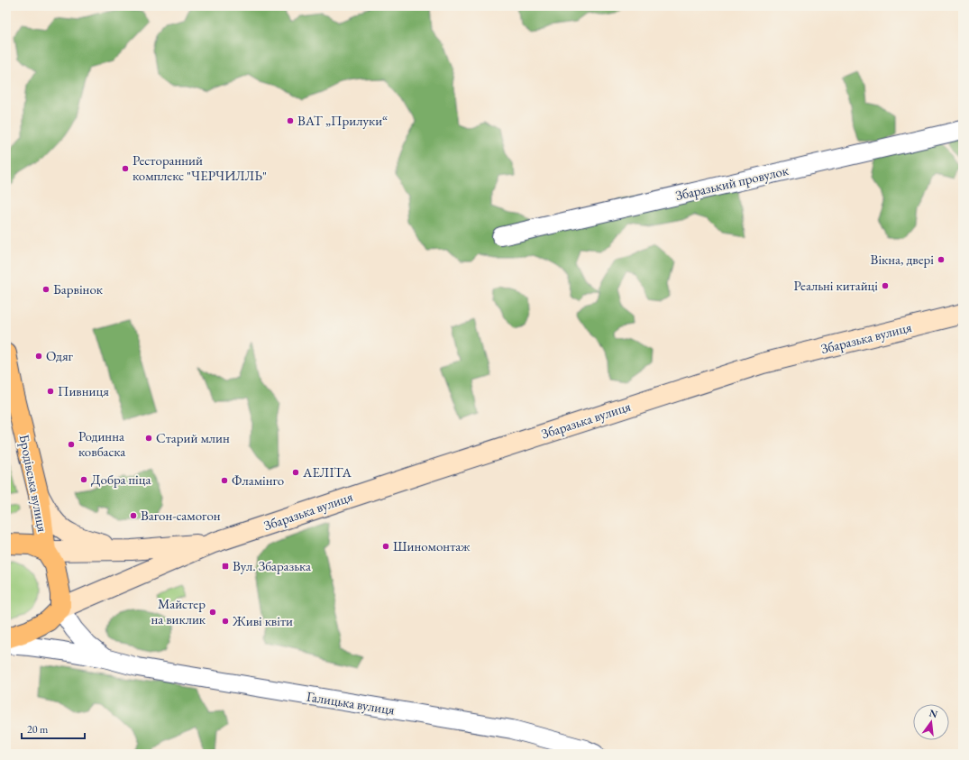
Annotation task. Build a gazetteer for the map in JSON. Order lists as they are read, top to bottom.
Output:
{
  "streets": {
    "main road": ["Збаразька вулиця", "Бродівська вулиця"],
    "street": ["Збаразький провулок", "Галицька вулиця"]
  },
  "crossings": [
    ["Збаразька вулиця", "Бродівська вулиця"],
    ["Збаразька вулиця", "Галицька вулиця"]
  ],
  "places": {
    "other": [
      "ВАТ „Прилуки“",
      "Ресторанний комплекс \"ЧЕРЧИЛЛЬ\"",
      "Вікна, двері",
      "Реальні китайці",
      "Барвінок",
      "Одяг",
      "Пивниця",
      "Старий млин",
      "Родинна ковбаска",
      "АЕЛІТА",
      "Добра піца",
      "Фламінго",
      "Вагон-самогон",
      "Шиномонтаж",
      "Майстер на виклик",
      "Живі квіти"
    ],
    "transit": ["Вул. Збаразька"]
  },
  "scale_bar": "20 m",
  "north": "top"
}
